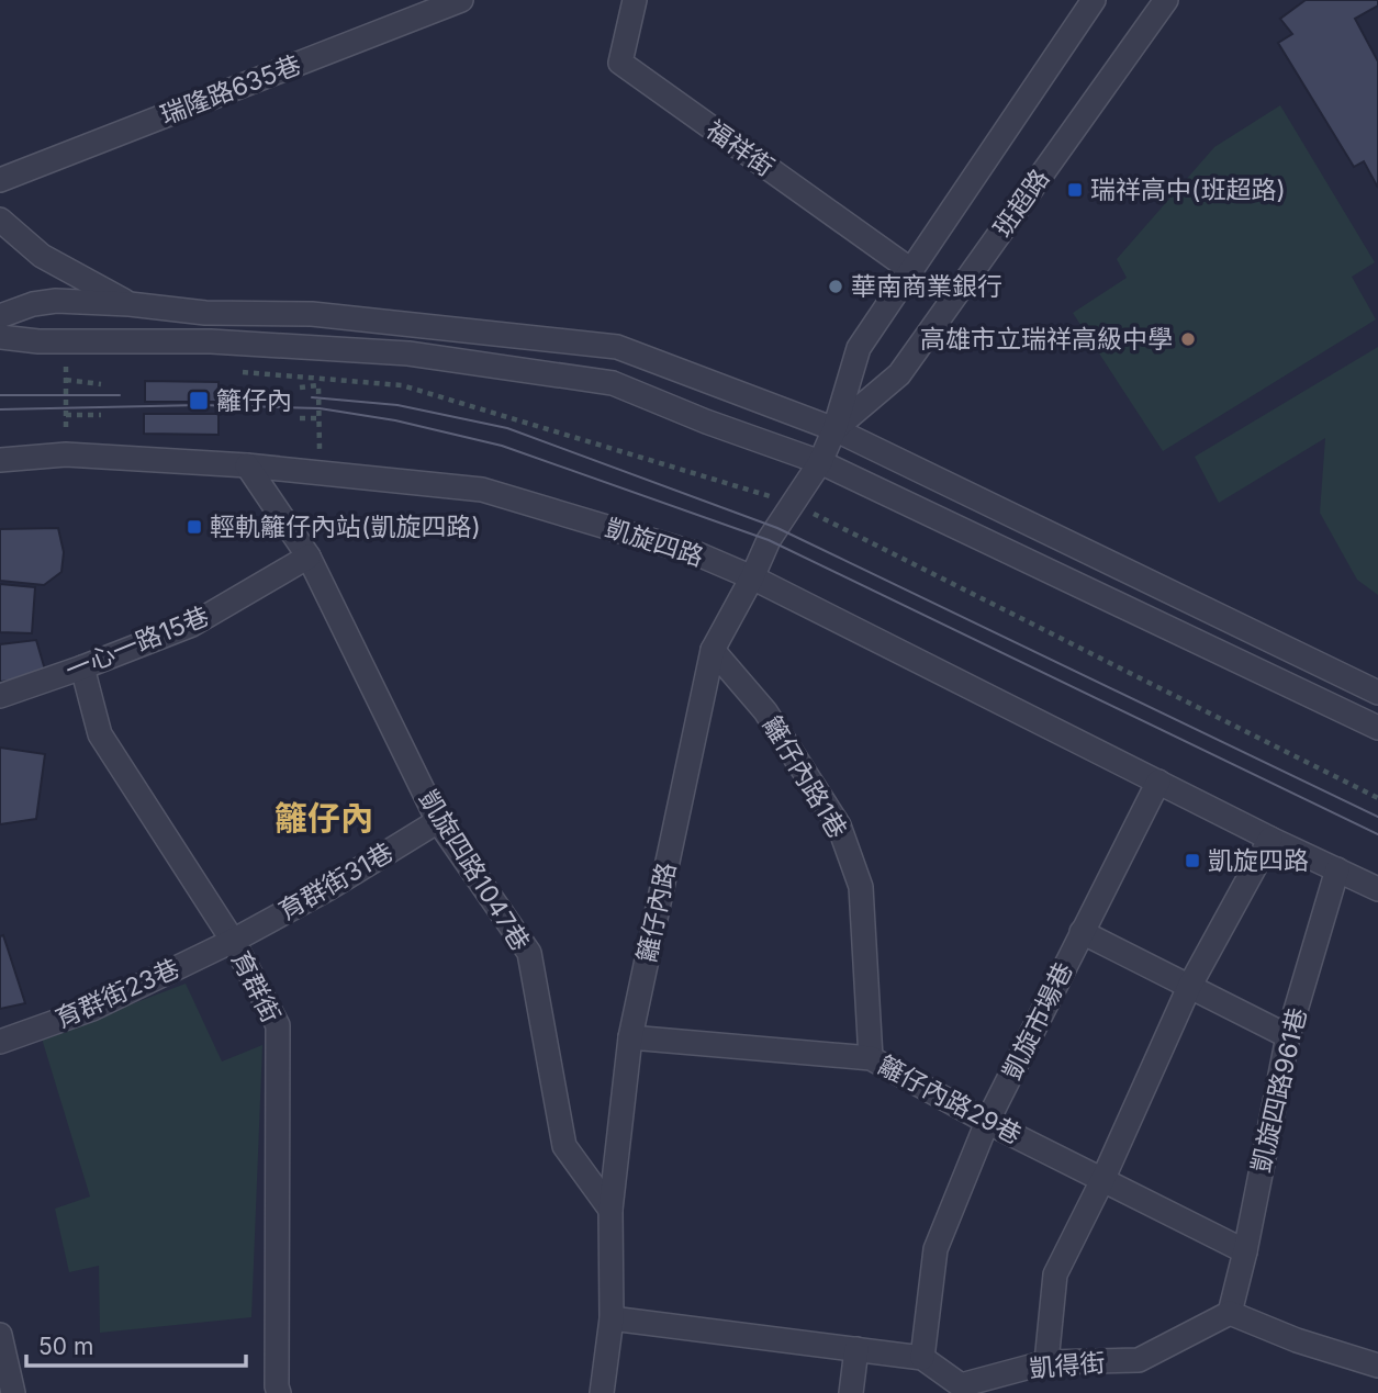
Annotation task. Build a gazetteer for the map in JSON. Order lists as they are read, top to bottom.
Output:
{
  "streets": {
    "street": [
      "瑞隆路635巷",
      "福祥街",
      "班超路",
      "凱旋四路",
      "一心一路15巷",
      "籬仔內路1巷",
      "凱旋四路1047巷",
      "育群街31巷",
      "籬仔內路",
      "育群街",
      "育群街23巷",
      "凱旋市場巷",
      "凱旋四路961巷",
      "籬仔內路29巷",
      "凱得街"
    ]
  },
  "crossings": [
    ["福祥街", "班超路"],
    ["班超路", "籬仔內路"],
    ["凱旋四路", "凱旋四路1047巷"],
    ["凱旋四路", "籬仔內路"],
    ["凱旋四路", "凱旋市場巷"],
    ["凱旋四路", "凱旋四路961巷"],
    ["一心一路15巷", "凱旋四路1047巷"],
    ["一心一路15巷", "育群街"],
    ["籬仔內路1巷", "籬仔內路"],
    ["籬仔內路1巷", "籬仔內路29巷"],
    ["凱旋四路1047巷", "育群街31巷"],
    ["凱旋四路1047巷", "籬仔內路"],
    ["育群街31巷", "育群街"],
    ["育群街31巷", "育群街23巷"],
    ["籬仔內路", "籬仔內路29巷"],
    ["籬仔內路", "凱得街"],
    ["育群街", "育群街23巷"],
    ["凱旋市場巷", "籬仔內路29巷"],
    ["凱旋市場巷", "凱得街"],
    ["凱旋四路961巷", "籬仔內路29巷"],
    ["凱旋四路961巷", "凱得街"]
  ],
  "districts": ["籬仔內"],
  "places": {
    "transit": [
      "瑞祥高中(班超路)",
      "籬仔內",
      "輕軌籬仔內站(凱旋四路)",
      "凱旋四路"
    ],
    "other": ["華南商業銀行", "高雄市立瑞祥高級中學"]
  },
  "scale_bar": "50 m"
}
